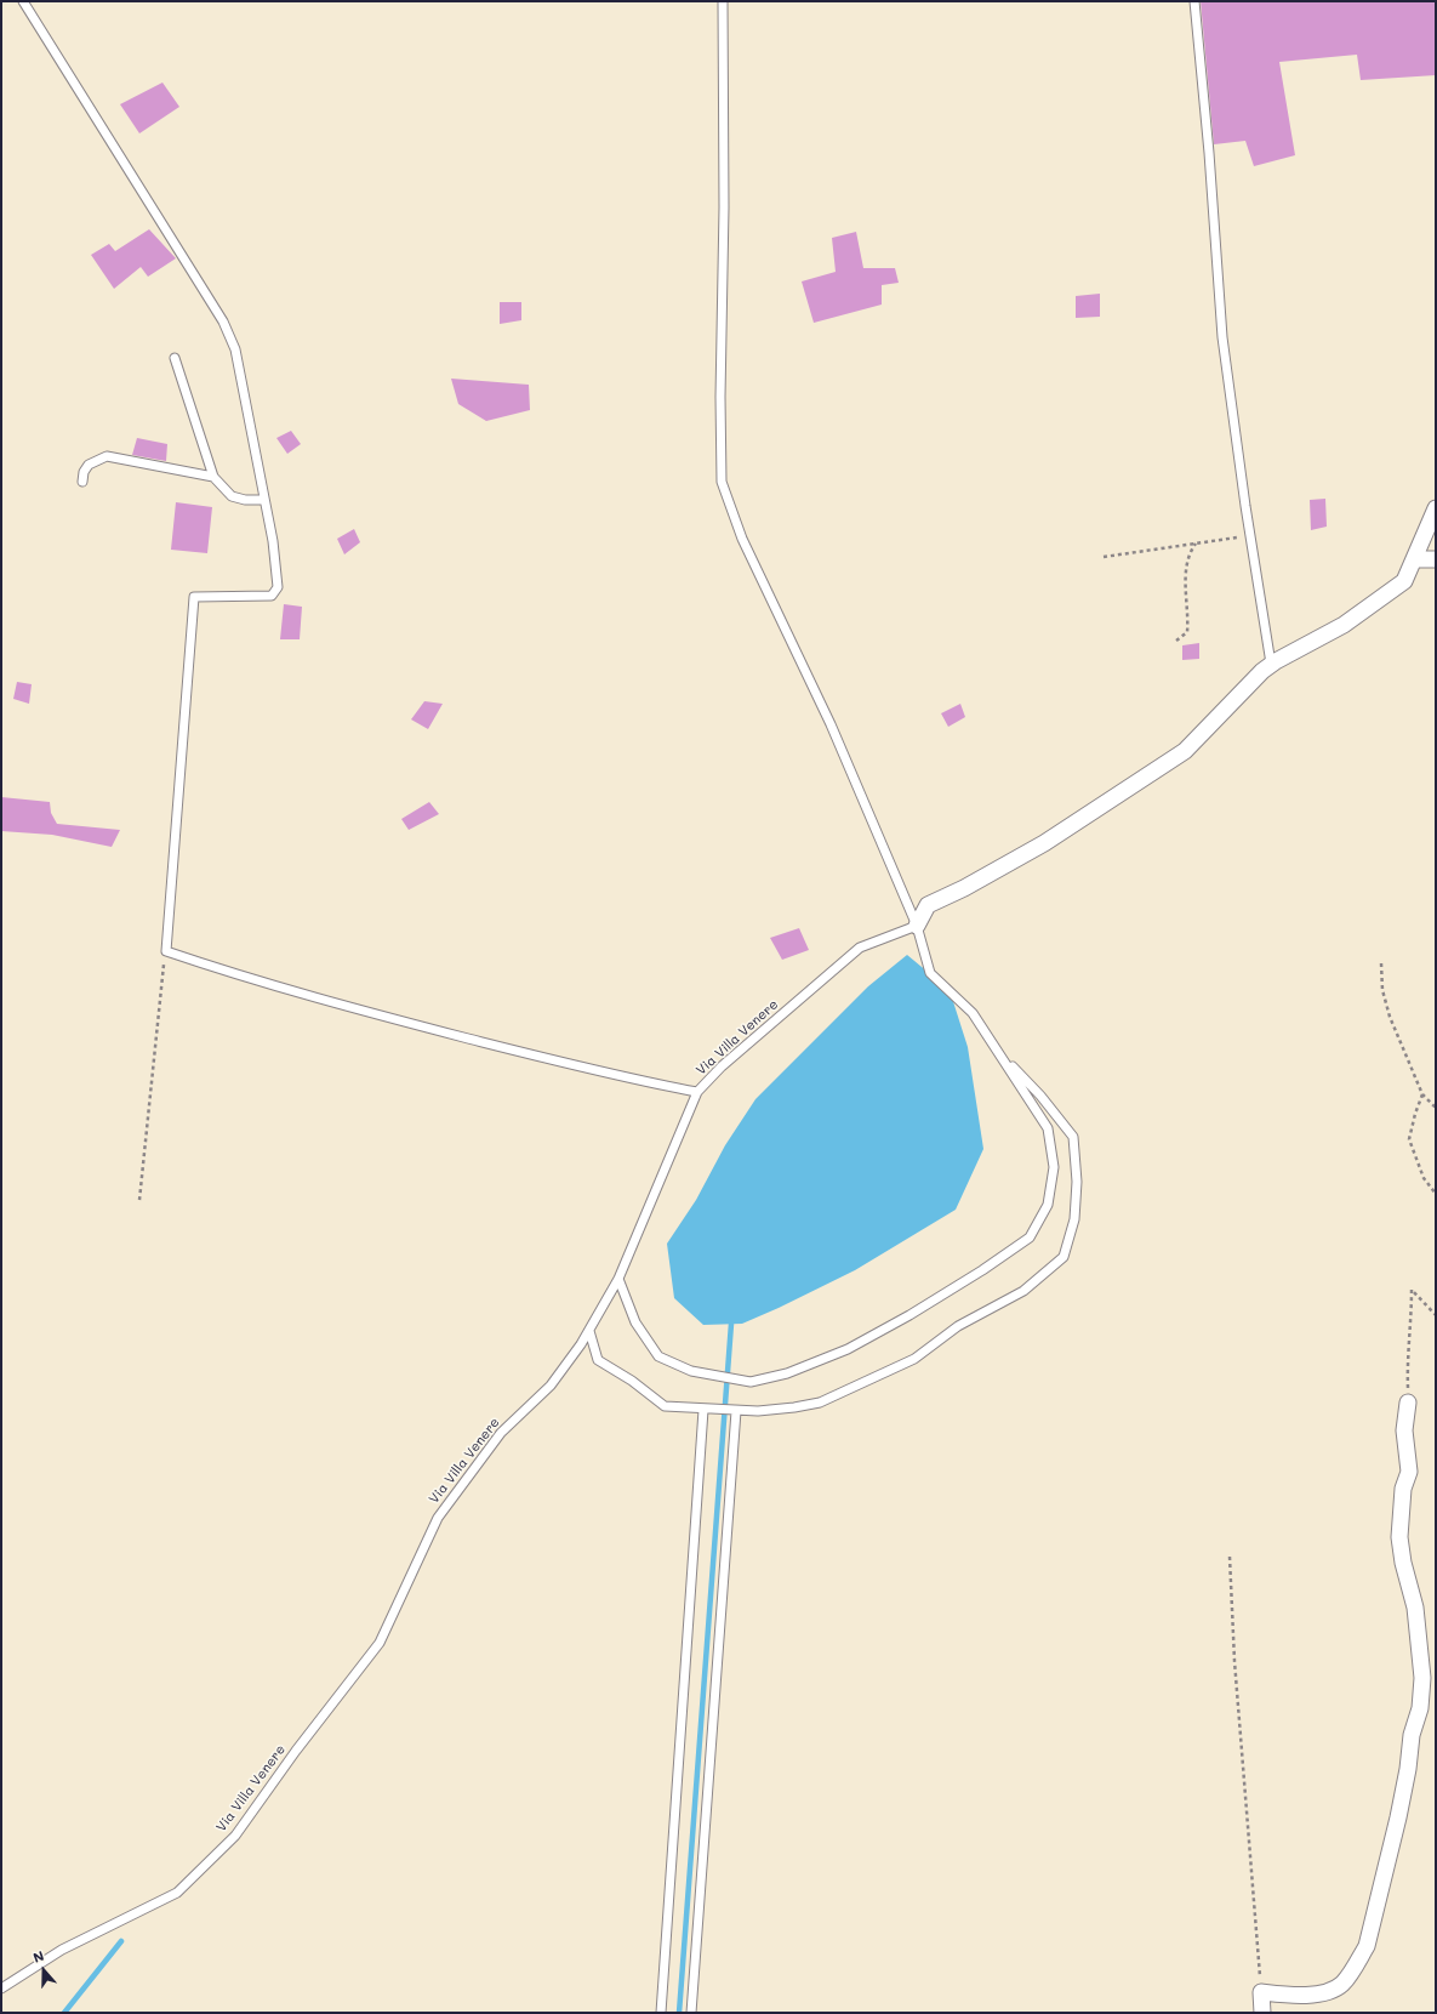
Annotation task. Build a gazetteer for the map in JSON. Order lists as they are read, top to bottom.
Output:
{
  "streets": {
    "lane": ["Via Villa Venere"]
  },
  "north": "top"
}
